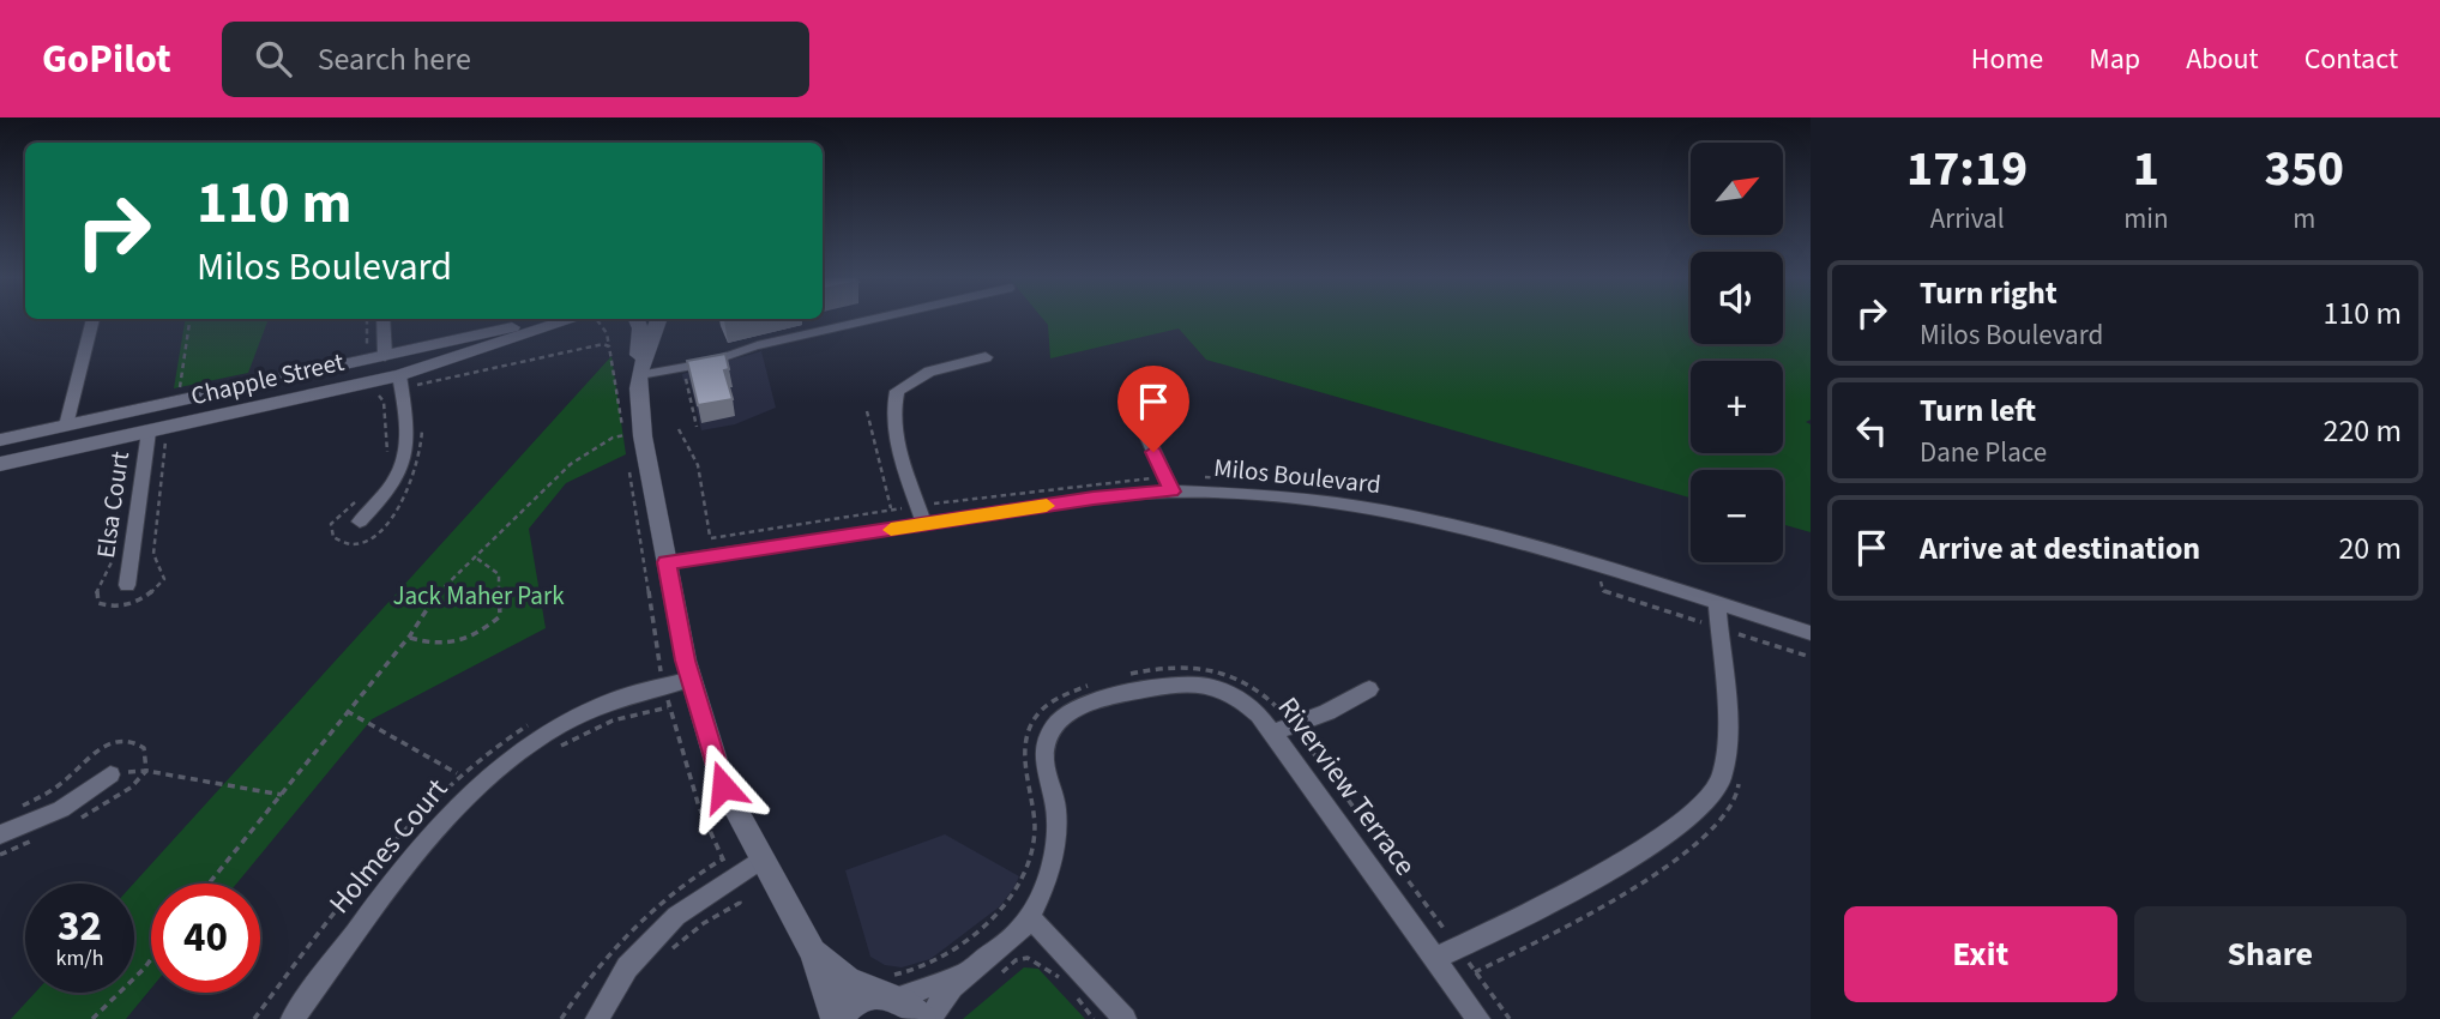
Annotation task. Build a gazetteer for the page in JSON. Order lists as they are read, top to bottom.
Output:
{
  "streets": {
    "street": [
      "Chapple Street",
      "Milos Boulevard",
      "Elsa Court",
      "Riverview Terrace",
      "Holmes Court"
    ]
  },
  "crossings": [
    ["Chapple Street", "Elsa Court"]
  ],
  "parks": ["Jack Maher Park"],
  "north": "top right",
  "page": {
    "header": "GoPilot",
    "search": "Search here",
    "nav": [
      "Home",
      "Map",
      "About",
      "Contact"
    ],
    "eta": [
      "17:19",
      "Arrival",
      "1",
      "min",
      "350",
      "m"
    ],
    "map_buttons": ["+", "−"],
    "turn": ["110 m", "Milos Boulevard"],
    "list": [
      {
        "name": "Turn right",
        "note": "Milos Boulevard",
        "value": "110 m"
      },
      {
        "name": "Turn left",
        "note": "Dane Place",
        "value": "220 m"
      },
      {
        "name": "Arrive at destination",
        "value": "20 m"
      }
    ],
    "speed": "32 km/h",
    "limit": "40",
    "buttons": ["Exit", "Share"]
  }
}
